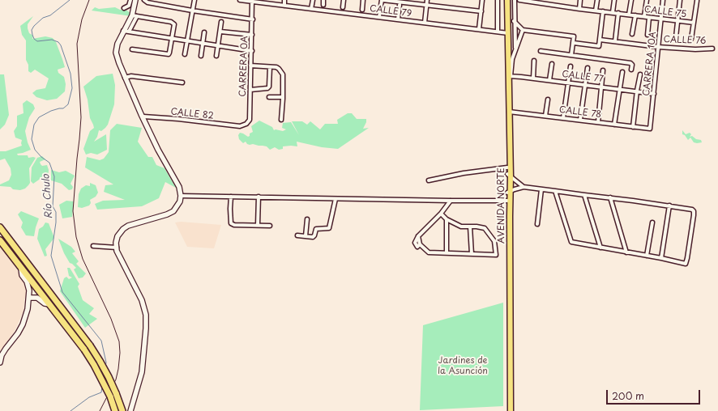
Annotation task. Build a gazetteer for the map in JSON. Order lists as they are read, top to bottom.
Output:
{
  "streets": {
    "main road": ["AVENIDA NORTE"],
    "street": [
      "CALLE 79",
      "CALLE 75",
      "CALLE 76",
      "CARRERA 10A",
      "CARRERA 0A",
      "CALLE 77",
      "CALLE 78",
      "CALLE 82"
    ]
  },
  "crossings": [
    ["CALLE 79", "CARRERA 0A"],
    ["CALLE 79", "AVENIDA NORTE"],
    ["CALLE 75", "CARRERA 10A"],
    ["CALLE 76", "CARRERA 10A"],
    ["CARRERA 10A", "CALLE 77"],
    ["CARRERA 10A", "CALLE 78"],
    ["CARRERA 0A", "CALLE 82"],
    ["CALLE 77", "AVENIDA NORTE"],
    ["CALLE 78", "AVENIDA NORTE"]
  ],
  "water": ["Río Chulo"],
  "parks": ["Jardines de la Asunción"],
  "scale_bar": "200 m"
}
